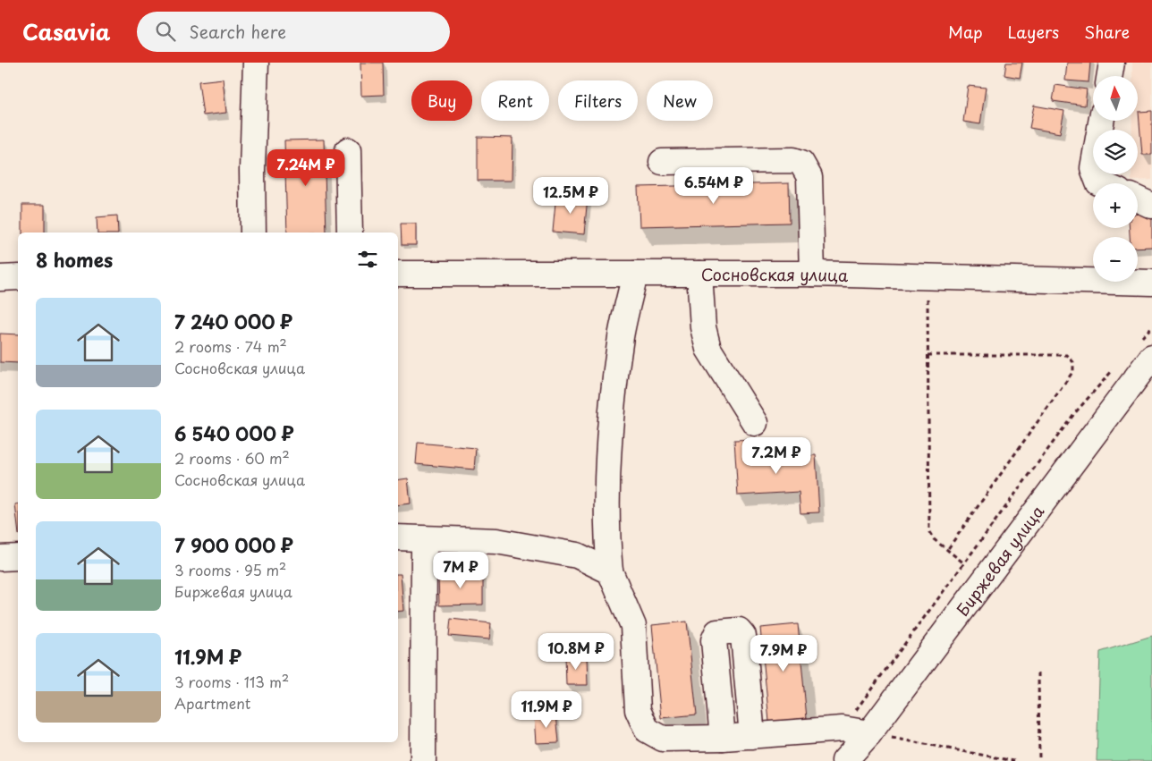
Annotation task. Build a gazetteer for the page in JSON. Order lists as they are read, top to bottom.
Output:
{
  "streets": {
    "street": ["Сосновская улица", "Биржевая улица"]
  },
  "north": "top",
  "page": {
    "header": "Casavia",
    "search": "Search here",
    "nav": ["Map", "Layers", "Share"],
    "map_buttons": ["+", "−"],
    "chip": [
      "Buy",
      "Rent",
      "Filters",
      "New"
    ],
    "price": [
      "7.24M ₽",
      "6.54M ₽",
      "12.5M ₽",
      "7.2M ₽",
      "7M ₽",
      "10.8M ₽",
      "7.9M ₽",
      "11.9M ₽"
    ],
    "heading": "8 homes",
    "list": [
      {
        "name": "7 240 000 ₽",
        "note": "2 rooms · 74 m² · Сосновская улица"
      },
      {
        "name": "6 540 000 ₽",
        "note": "2 rooms · 60 m² · Сосновская улица"
      },
      {
        "name": "7 900 000 ₽",
        "note": "3 rooms · 95 m² · Биржевая улица"
      },
      {
        "name": "11.9M ₽",
        "note": "3 rooms · 113 m² · Apartment"
      }
    ]
  }
}
